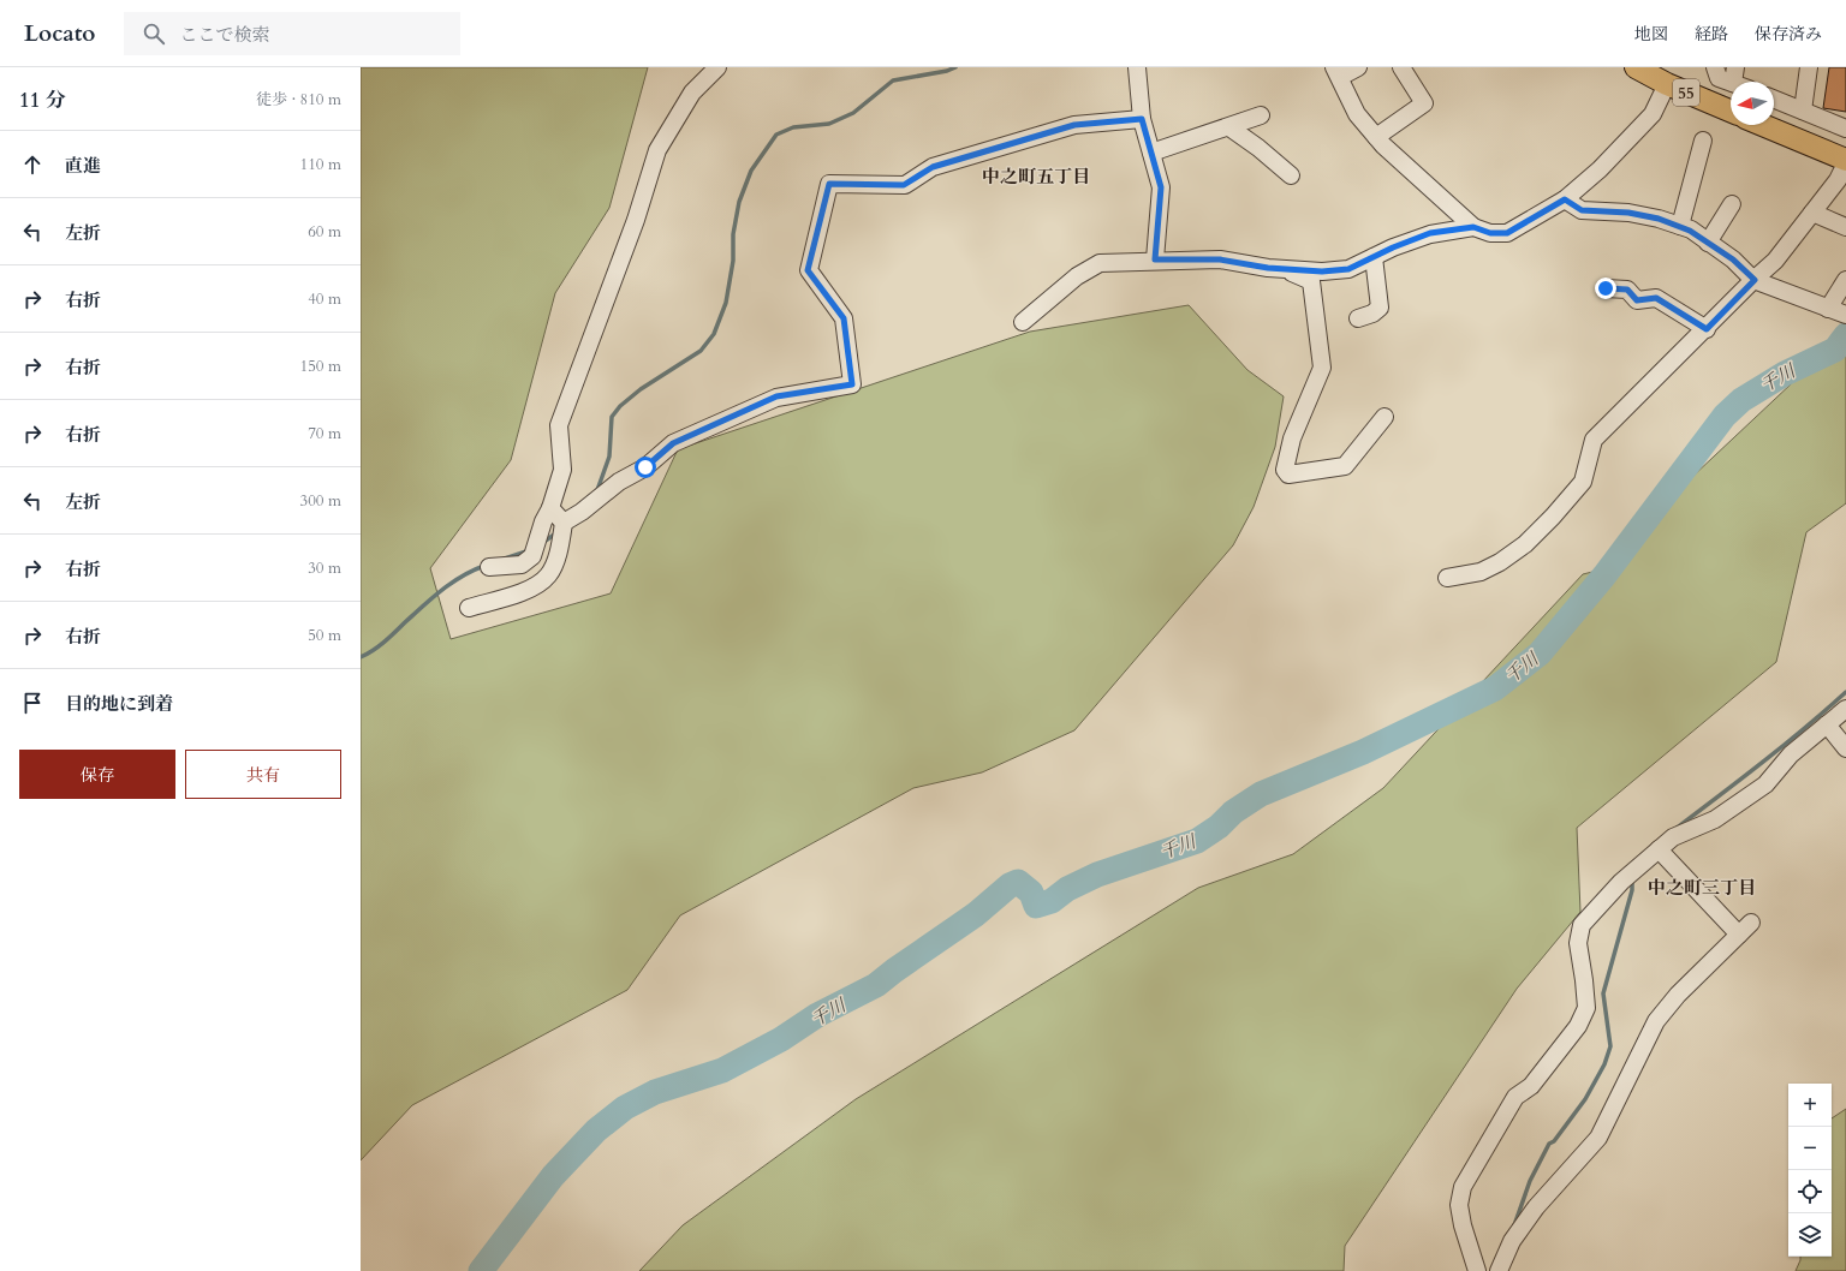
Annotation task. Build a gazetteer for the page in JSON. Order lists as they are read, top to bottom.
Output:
{
  "streets": {
    "main road": ["55"]
  },
  "districts": ["中之町五丁目", "中之町三丁目"],
  "water": ["千川"],
  "north": "left",
  "page": {
    "header": "Locato",
    "search": "ここで検索",
    "nav": ["地図", "経路", "保存済み"],
    "heading": ["11 分", "徒歩 · 810 m"],
    "list": [
      ["直進", "110 m"],
      ["左折", "60 m"],
      ["右折", "40 m"],
      ["右折", "150 m"],
      ["右折", "70 m"],
      ["左折", "300 m"],
      ["右折", "30 m"],
      ["右折", "50 m"],
      "目的地に到着"
    ],
    "buttons": ["保存", "共有"],
    "map_buttons": ["+", "−"]
  }
}
